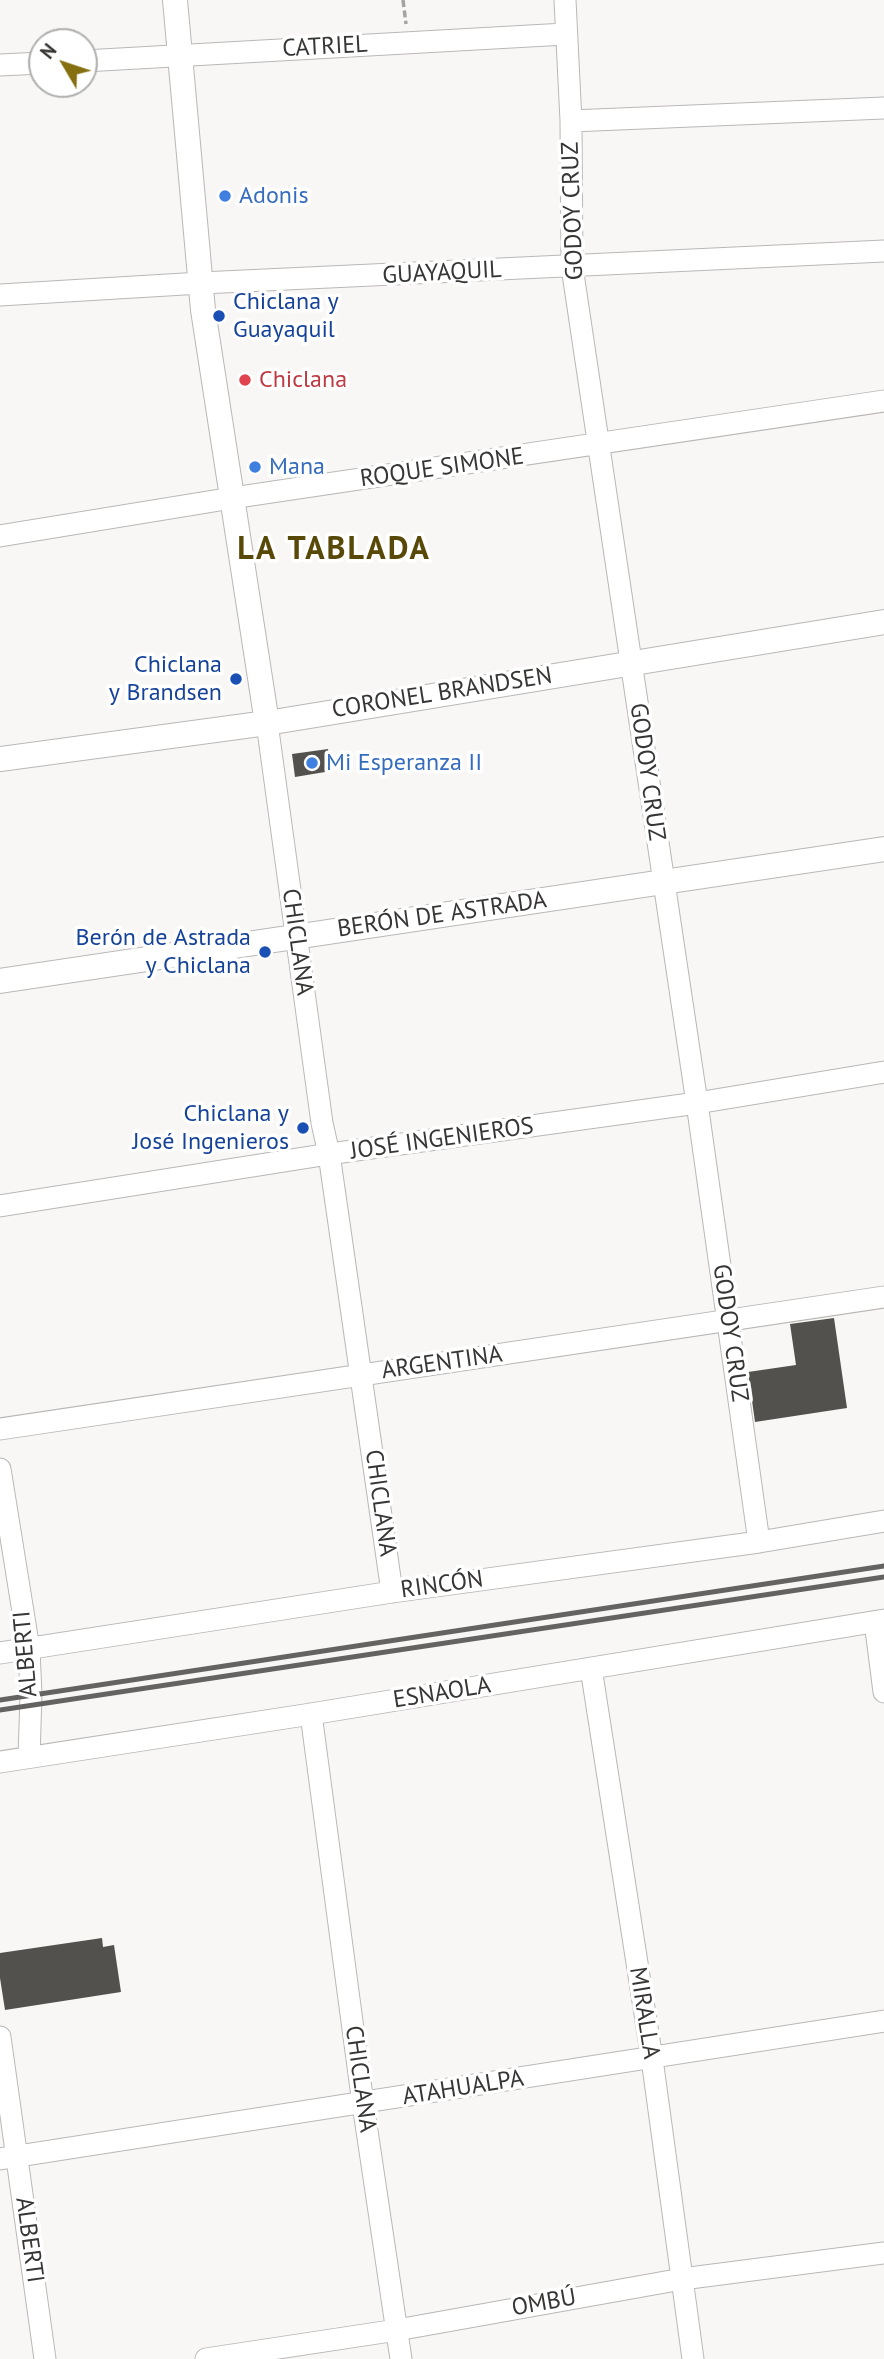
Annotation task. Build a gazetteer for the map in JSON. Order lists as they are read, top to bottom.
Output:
{
  "streets": {
    "street": [
      "CATRIEL",
      "GODOY CRUZ",
      "GUAYAQUIL",
      "ROQUE SIMONE",
      "CORONEL BRANDSEN",
      "BERÓN DE ASTRADA",
      "CHICLANA",
      "JOSÉ INGENIEROS",
      "ARGENTINA",
      "RINCÓN",
      "ALBERTI",
      "ESNAOLA",
      "MIRALLA",
      "ATAHUALPA",
      "OMBÚ"
    ]
  },
  "crossings": [
    ["CATRIEL", "GODOY CRUZ"],
    ["CATRIEL", "CHICLANA"],
    ["GODOY CRUZ", "GUAYAQUIL"],
    ["GODOY CRUZ", "ROQUE SIMONE"],
    ["GODOY CRUZ", "CORONEL BRANDSEN"],
    ["GODOY CRUZ", "BERÓN DE ASTRADA"],
    ["GODOY CRUZ", "JOSÉ INGENIEROS"],
    ["GODOY CRUZ", "ARGENTINA"],
    ["GODOY CRUZ", "RINCÓN"],
    ["GUAYAQUIL", "CHICLANA"],
    ["ROQUE SIMONE", "CHICLANA"],
    ["CORONEL BRANDSEN", "CHICLANA"],
    ["BERÓN DE ASTRADA", "CHICLANA"],
    ["CHICLANA", "JOSÉ INGENIEROS"],
    ["CHICLANA", "ARGENTINA"],
    ["CHICLANA", "RINCÓN"],
    ["CHICLANA", "ESNAOLA"],
    ["CHICLANA", "ATAHUALPA"],
    ["CHICLANA", "OMBÚ"],
    ["RINCÓN", "ALBERTI"],
    ["ALBERTI", "ESNAOLA"],
    ["ALBERTI", "ATAHUALPA"],
    ["ESNAOLA", "MIRALLA"],
    ["MIRALLA", "ATAHUALPA"],
    ["MIRALLA", "OMBÚ"]
  ],
  "districts": ["LA TABLADA"],
  "places": [
    "Adonis",
    "Chiclana y Guayaquil",
    "Chiclana",
    "Mana",
    "Chiclana y Brandsen",
    "Mi Esperanza II",
    "Berón de Astrada y Chiclana",
    "Chiclana y José Ingenieros"
  ],
  "north": "top left"
}
